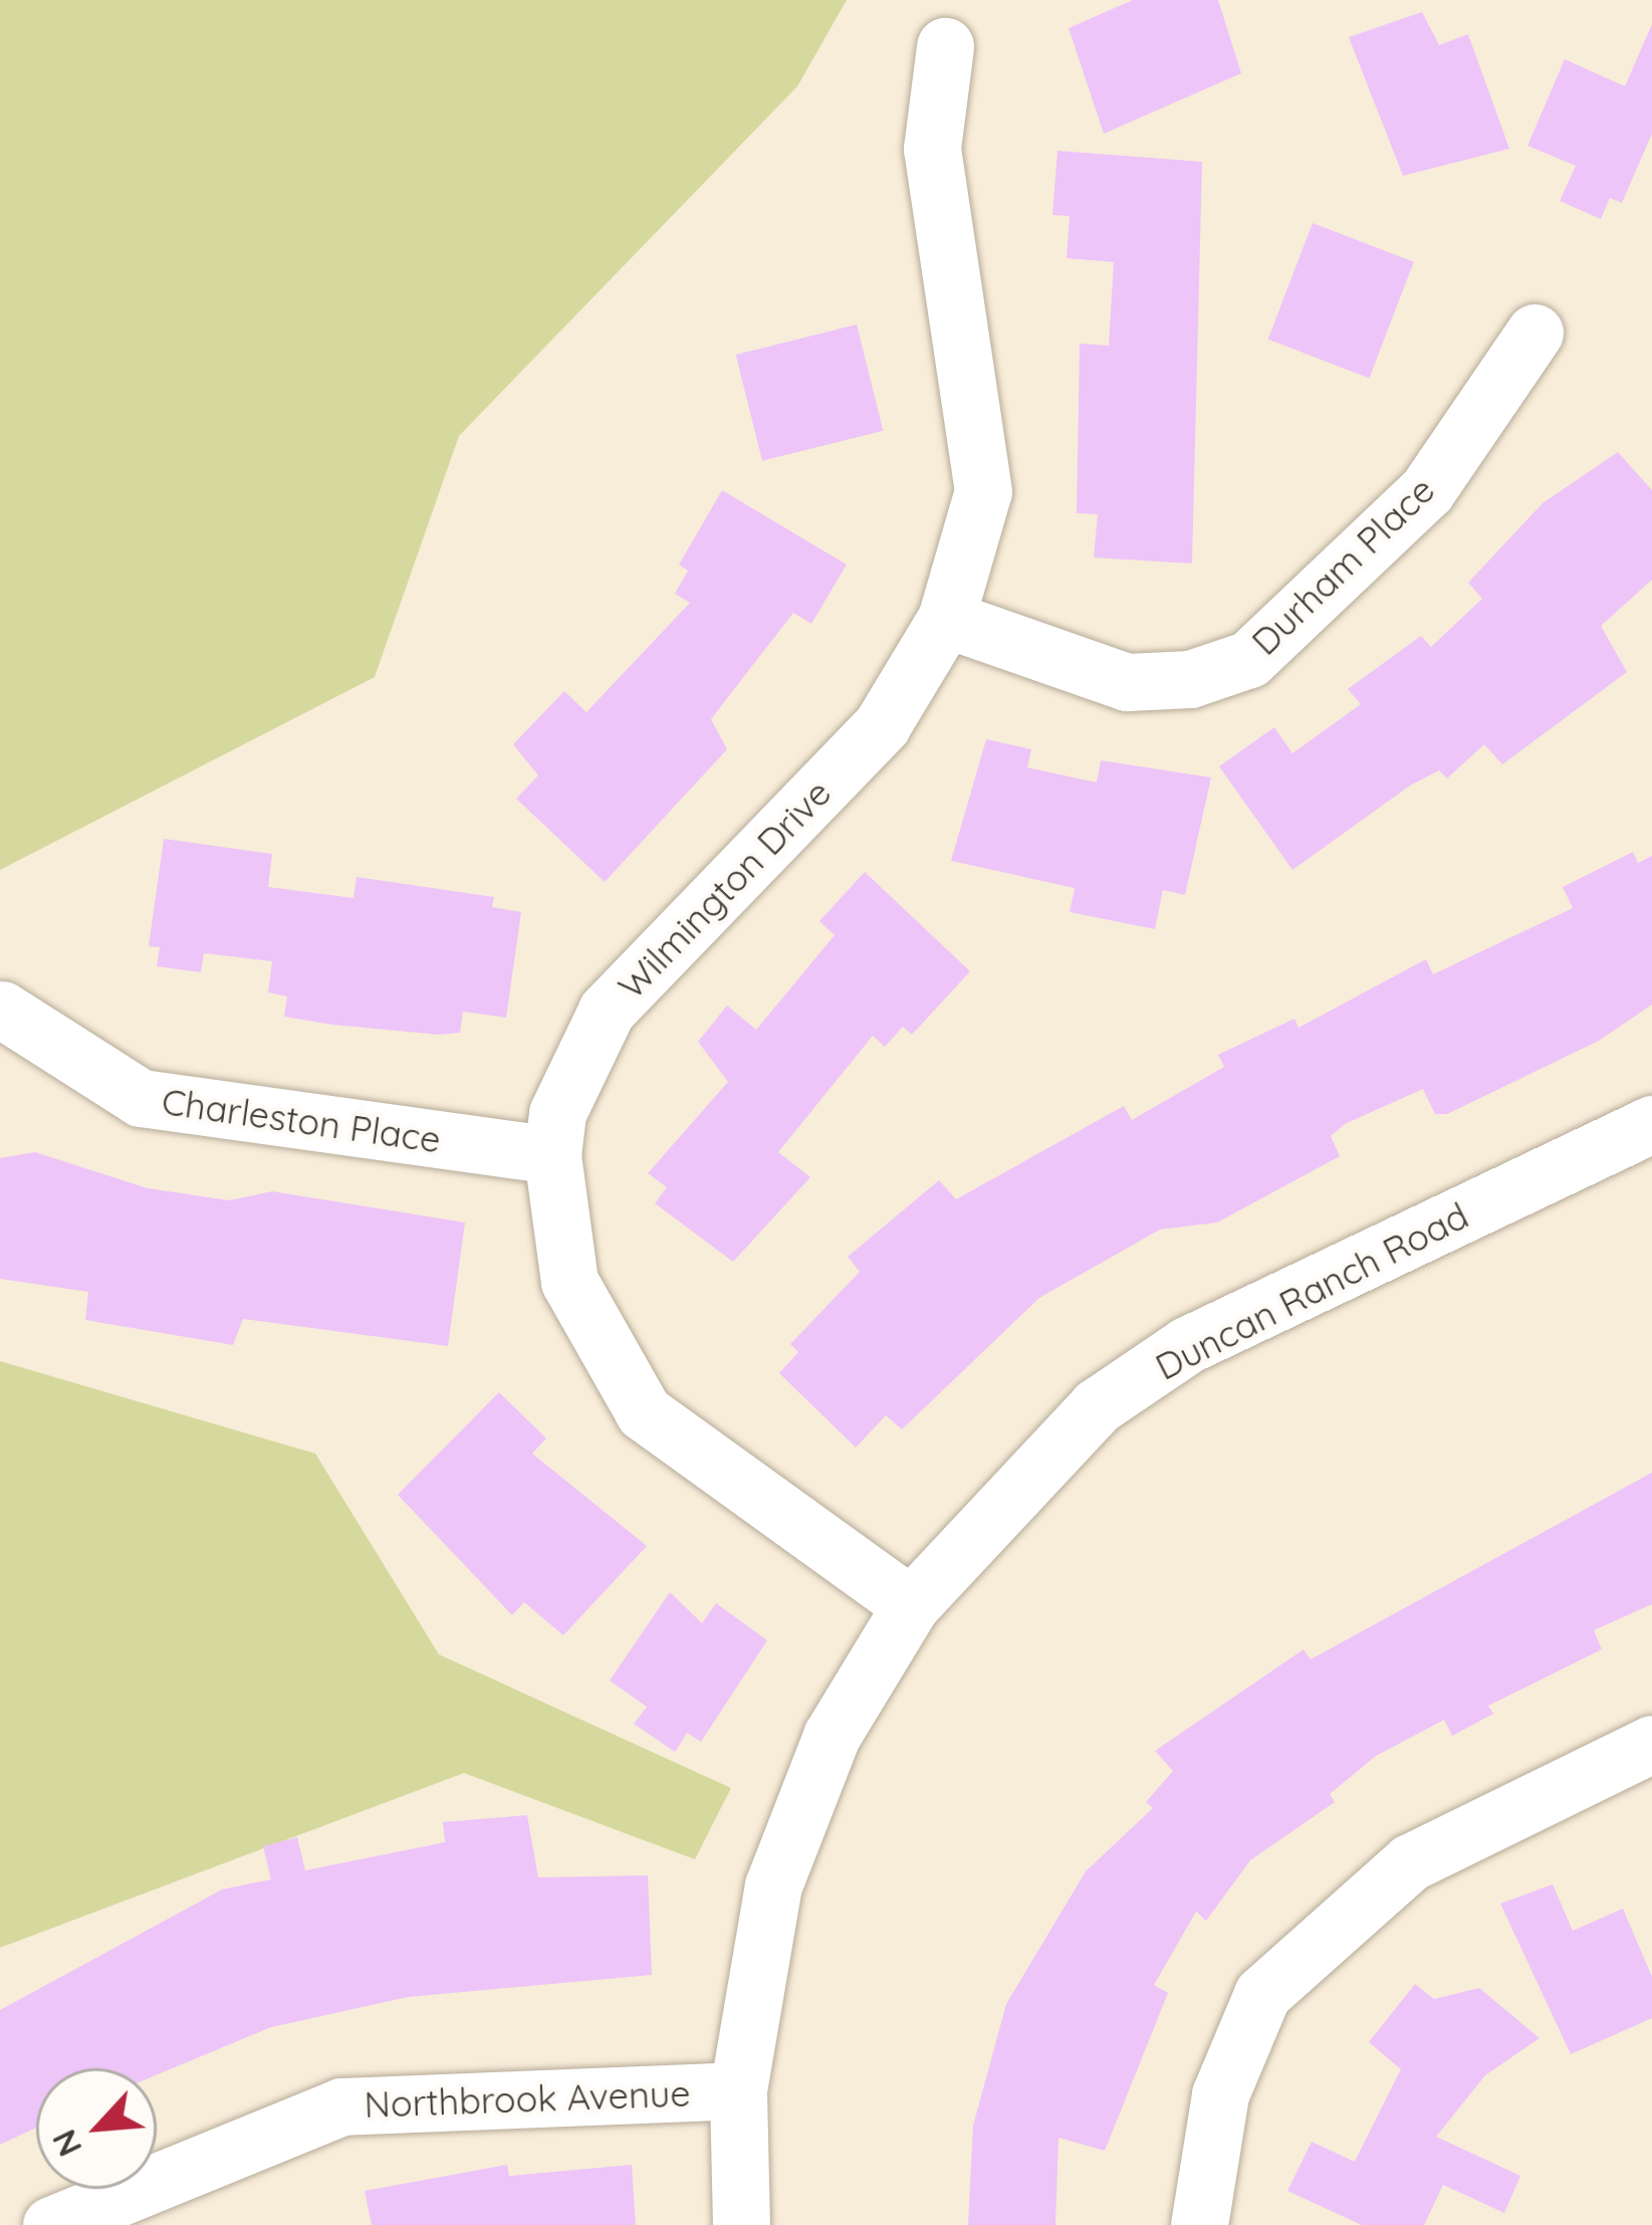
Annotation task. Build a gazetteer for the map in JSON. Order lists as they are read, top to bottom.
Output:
{
  "streets": {
    "street": [
      "Durham Place",
      "Wilmington Drive",
      "Charleston Place",
      "Duncan Ranch Road",
      "Northbrook Avenue"
    ]
  },
  "crossings": [
    ["Durham Place", "Wilmington Drive"],
    ["Wilmington Drive", "Charleston Place"],
    ["Wilmington Drive", "Duncan Ranch Road"],
    ["Duncan Ranch Road", "Northbrook Avenue"]
  ],
  "north": "bottom left"
}
